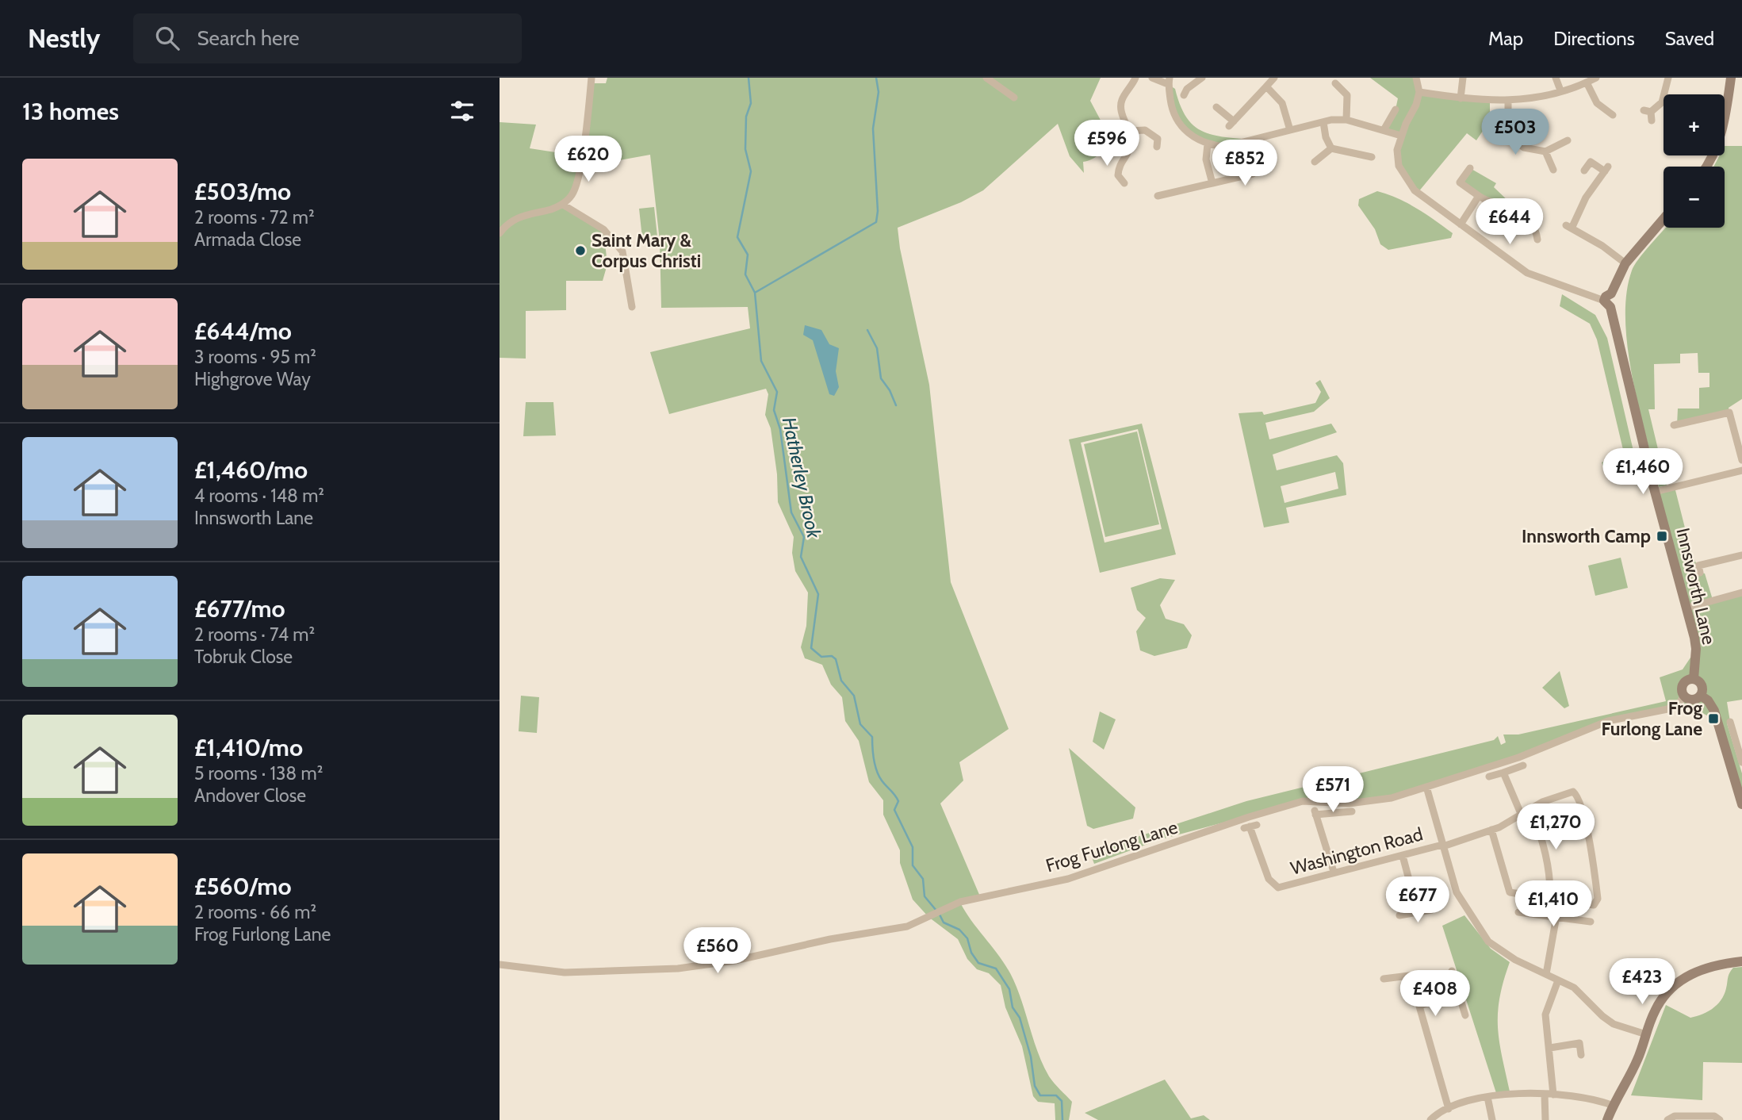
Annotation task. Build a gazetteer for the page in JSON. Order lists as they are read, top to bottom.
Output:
{
  "streets": {
    "street": ["Innsworth Lane", "Frog Furlong Lane", "Washington Road"]
  },
  "crossings": [
    ["Innsworth Lane", "Frog Furlong Lane"]
  ],
  "water": ["Hatherley Brook"],
  "places": {
    "other": ["Saint Mary & Corpus Christi"],
    "transit": ["Innsworth Camp", "Frog Furlong Lane"]
  },
  "page": {
    "header": "Nestly",
    "search": "Search here",
    "nav": ["Map", "Directions", "Saved"],
    "heading": "13 homes",
    "map_buttons": ["+", "−"],
    "price": [
      "£503",
      "£596",
      "£620",
      "£852",
      "£644",
      "£1,460",
      "£571",
      "£1,270",
      "£677",
      "£1,410",
      "£560",
      "£423",
      "£408"
    ],
    "list": [
      {
        "name": "£503/mo",
        "note": "2 rooms · 72 m² · Armada Close"
      },
      {
        "name": "£644/mo",
        "note": "3 rooms · 95 m² · Highgrove Way"
      },
      {
        "name": "£1,460/mo",
        "note": "4 rooms · 148 m² · Innsworth Lane"
      },
      {
        "name": "£677/mo",
        "note": "2 rooms · 74 m² · Tobruk Close"
      },
      {
        "name": "£1,410/mo",
        "note": "5 rooms · 138 m² · Andover Close"
      },
      {
        "name": "£560/mo",
        "note": "2 rooms · 66 m² · Frog Furlong Lane"
      }
    ]
  }
}
